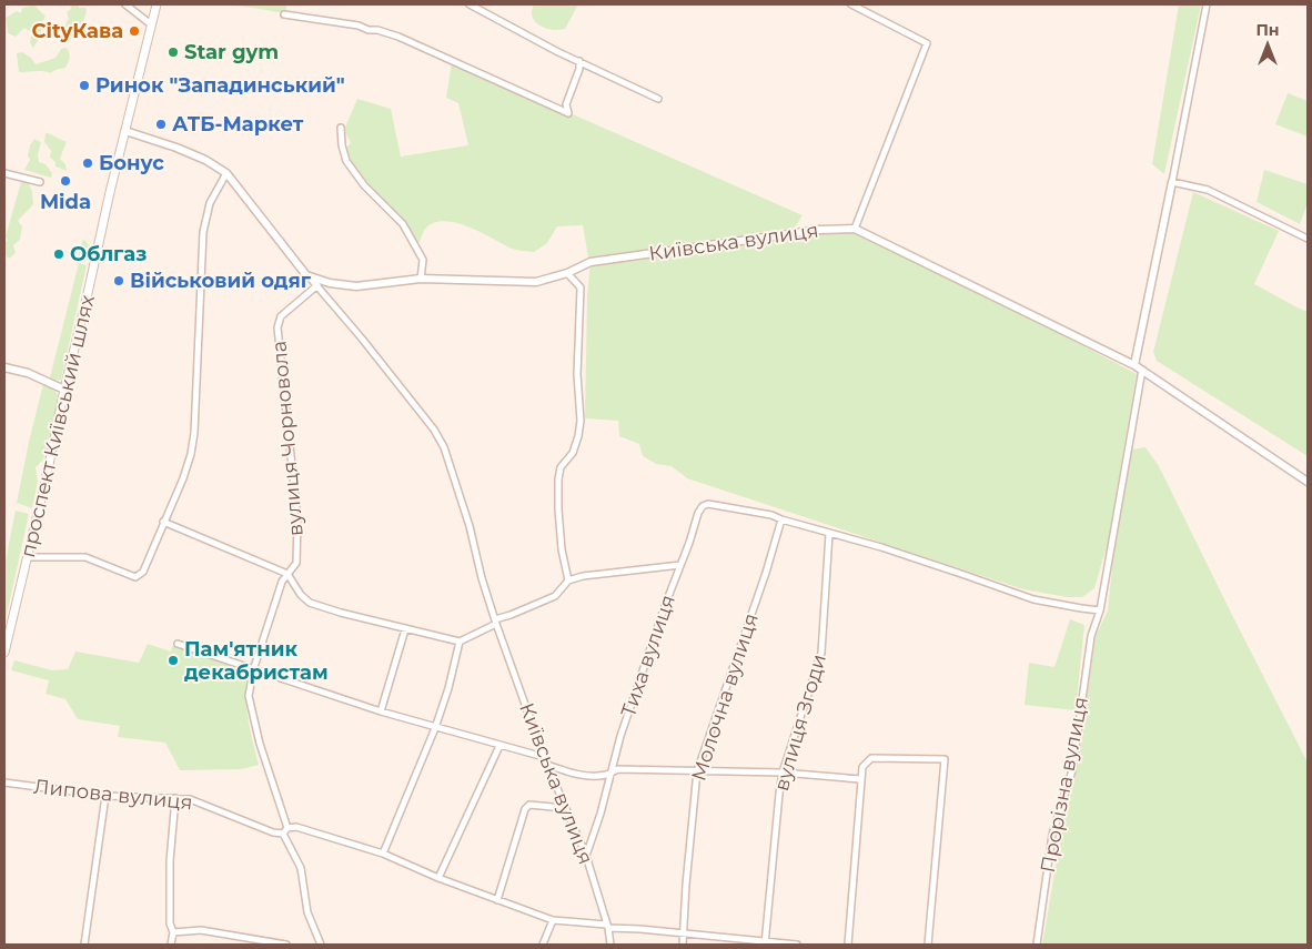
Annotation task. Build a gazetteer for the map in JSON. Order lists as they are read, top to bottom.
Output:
{
  "streets": {
    "main road": ["проспект Київський шлях"],
    "street": [
      "Київська вулиця",
      "вулиця Чорновола",
      "Тиха вулиця",
      "Молочна вулиця",
      "вулиця Згоди",
      "Прорізна вулиця",
      "Липова вулиця"
    ]
  },
  "crossings": [
    ["Київська вулиця", "проспект Київський шлях"],
    ["Київська вулиця", "вулиця Чорновола"],
    ["Київська вулиця", "Тиха вулиця"],
    ["Київська вулиця", "Прорізна вулиця"]
  ],
  "places": [
    "CityКава",
    "Star gym",
    "Ринок \"Западинський\"",
    "АТБ-Маркет",
    "Бонус",
    "Mida",
    "Облгаз",
    "Військовий одяг",
    "Пам'ятник декабристам"
  ],
  "north": "top"
}
